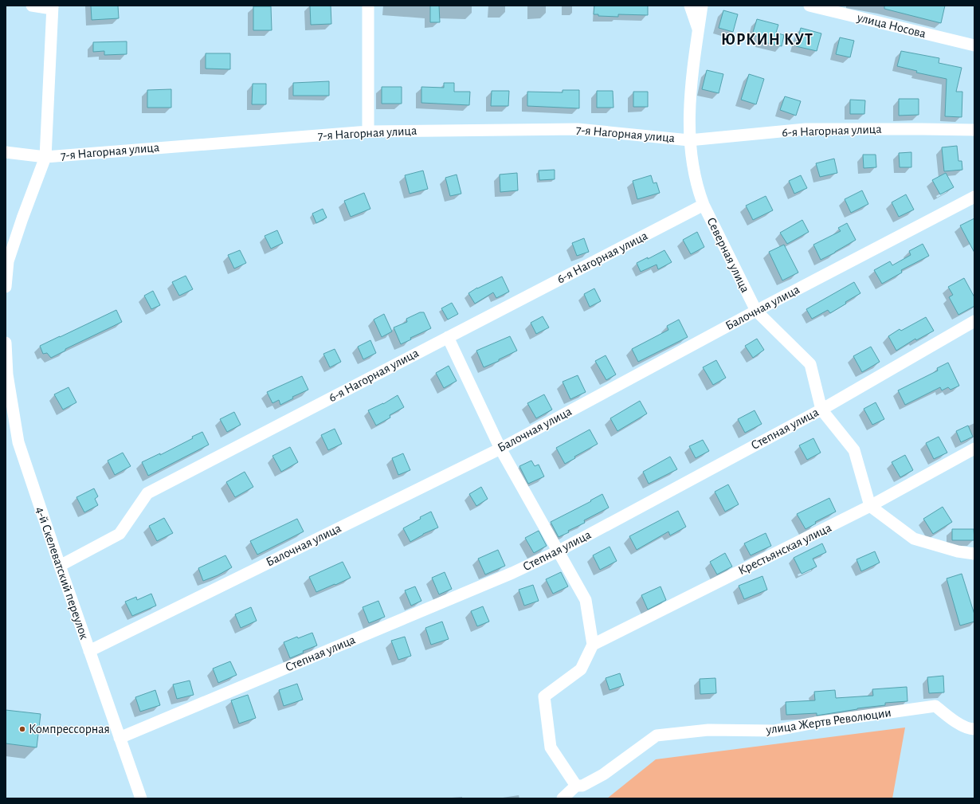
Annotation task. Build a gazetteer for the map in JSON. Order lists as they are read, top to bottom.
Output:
{
  "streets": {
    "street": [
      "улица Носова",
      "6-я Нагорная улица",
      "7-я Нагорная улица",
      "Северная улица",
      "Балочная улица",
      "Степная улица",
      "Крестьянская улица",
      "4-й Скелеватский переулок",
      "улица Жертв Революции"
    ]
  },
  "crossings": [
    ["6-я Нагорная улица", "7-я Нагорная улица"],
    ["6-я Нагорная улица", "Северная улица"],
    ["6-я Нагорная улица", "4-й Скелеватский переулок"],
    ["7-я Нагорная улица", "Северная улица"],
    ["Северная улица", "Балочная улица"],
    ["Северная улица", "Степная улица"],
    ["Северная улица", "Крестьянская улица"],
    ["Балочная улица", "4-й Скелеватский переулок"],
    ["Степная улица", "4-й Скелеватский переулок"]
  ],
  "districts": ["ЮРКИН КУТ"],
  "places": ["Компрессорная"]
}
